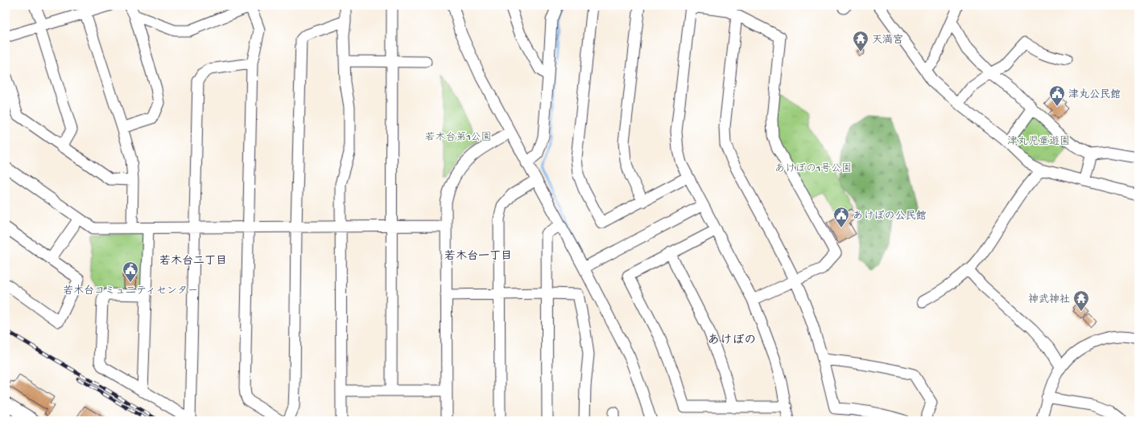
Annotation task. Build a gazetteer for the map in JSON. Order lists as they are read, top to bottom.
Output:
{
  "districts": ["若木台一丁目", "若木台二丁目", "あけぼの"],
  "parks": ["若木台第1公園", "津丸児童遊園", "あけぼの1号公園"],
  "places": {
    "temple": ["天満宮", "神武神社"],
    "public building": ["津丸公民館", "あけぼの公民館", "若木台コミュ二ティセンター"]
  }
}
